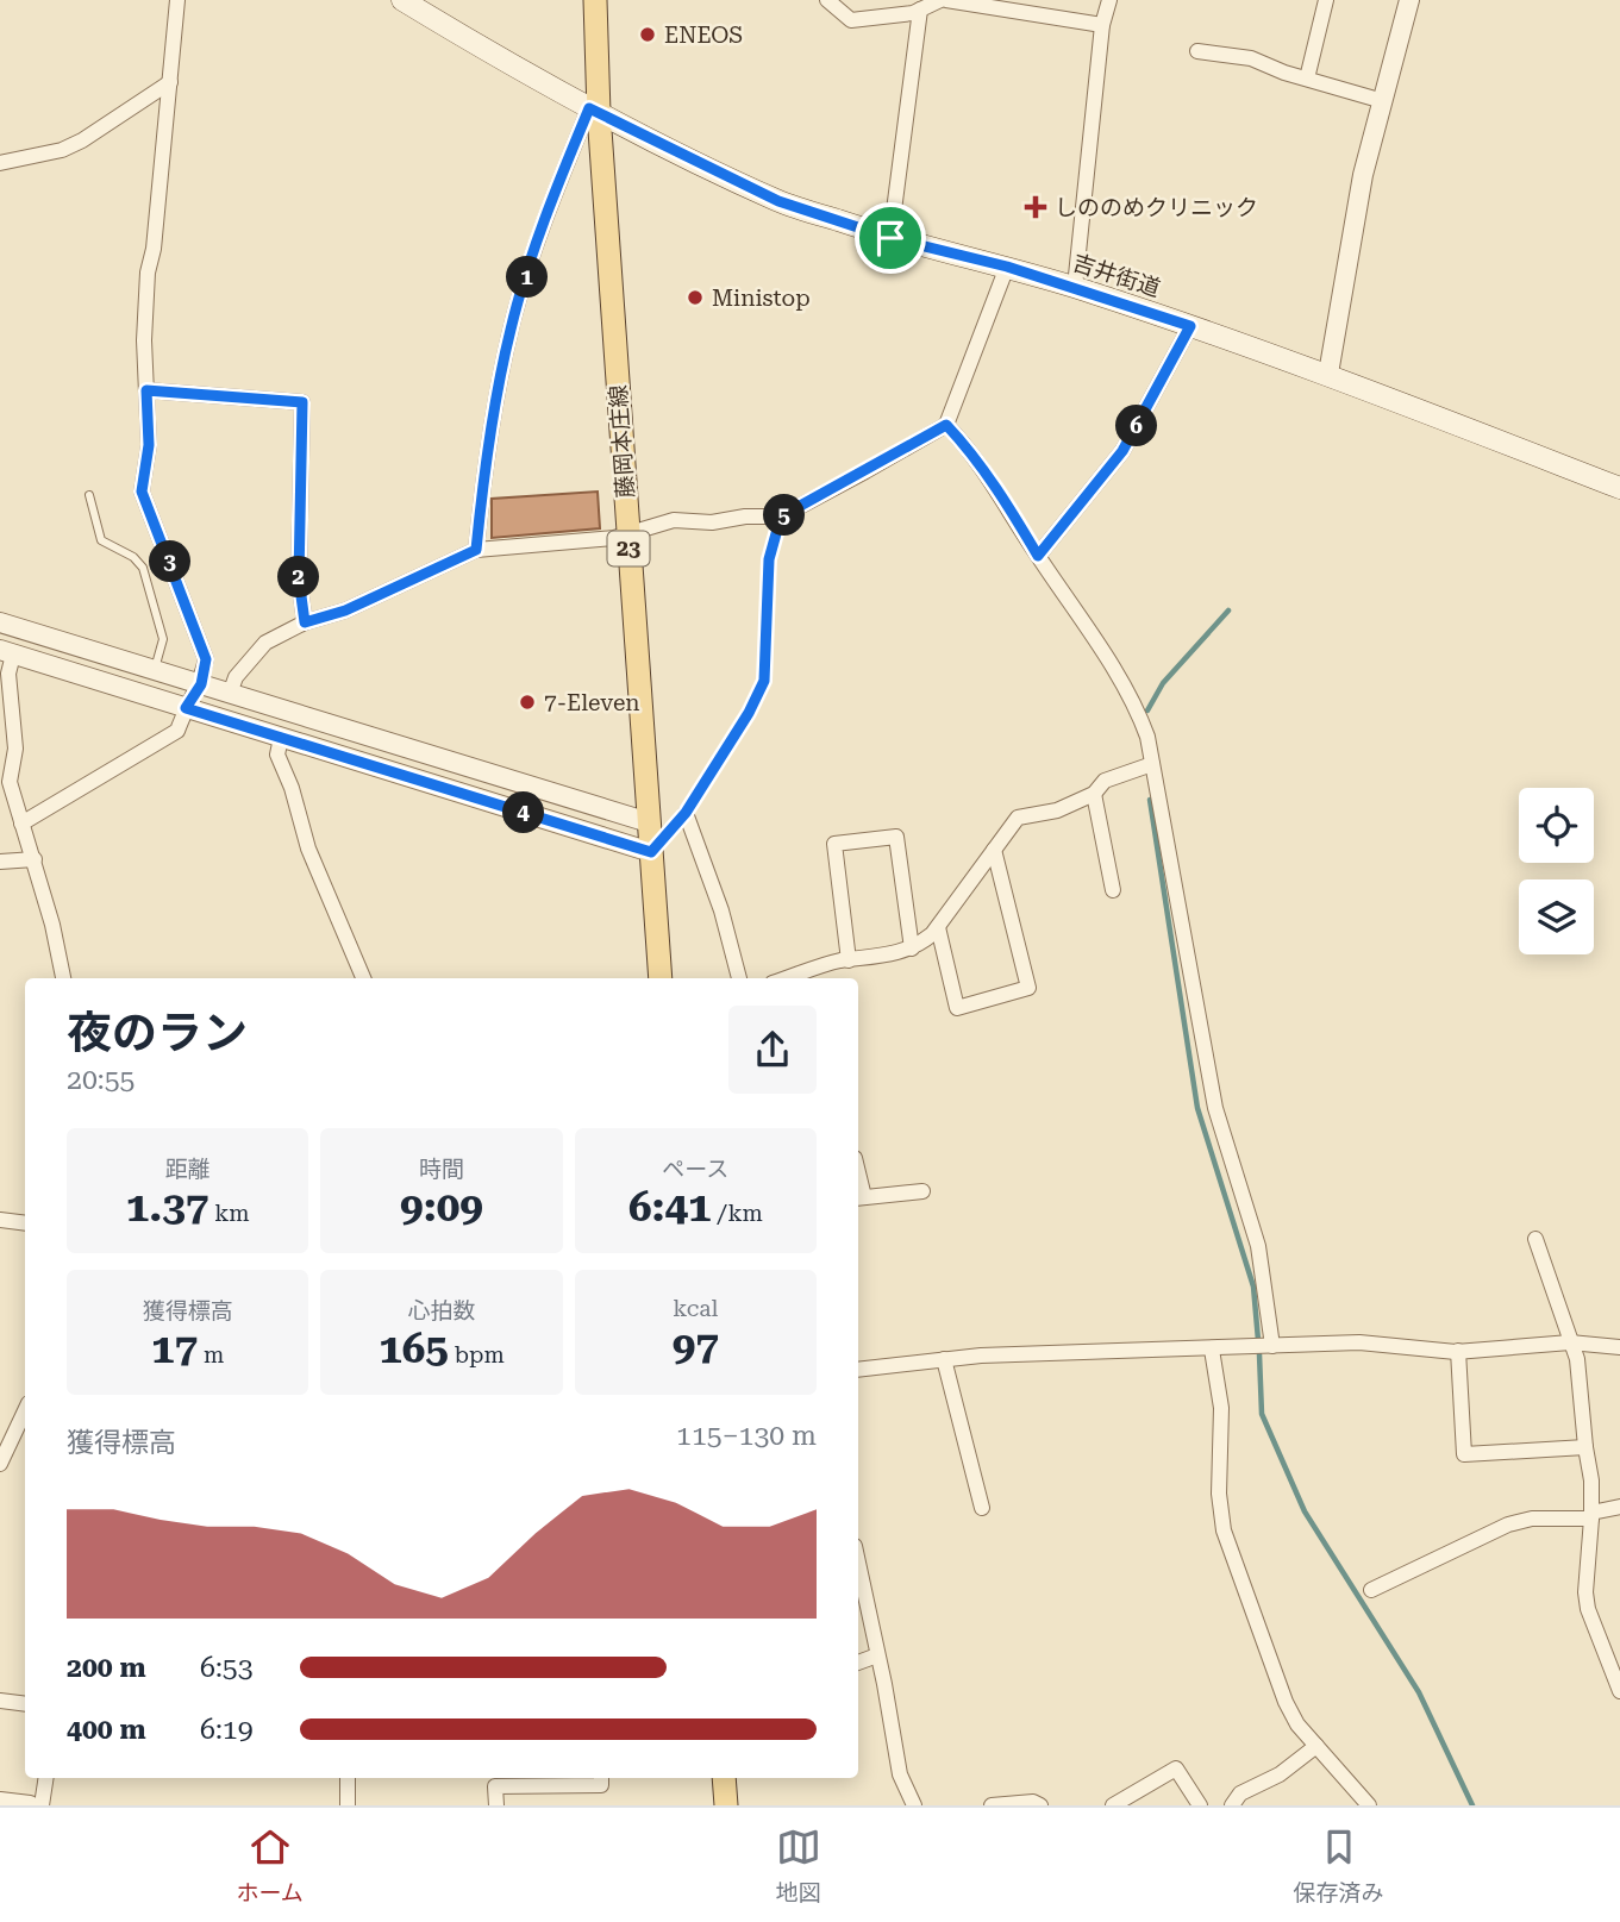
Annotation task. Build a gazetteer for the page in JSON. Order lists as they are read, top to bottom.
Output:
{
  "streets": {
    "main road": ["吉井街道", "藤岡本庄線", "23"]
  },
  "crossings": [
    ["吉井街道", "藤岡本庄線"]
  ],
  "places": {
    "other": ["ENEOS", "Ministop", "7-Eleven"],
    "health": ["しののめクリニック"]
  },
  "page": {
    "pins": [
      "1",
      "6",
      "5",
      "3",
      "2",
      "4"
    ],
    "heading": ["夜のラン", "20:55"],
    "stats": [
      ["距離", "1.37 km"],
      ["時間", "9:09"],
      ["ペース", "6:41 /km"],
      ["獲得標高", "17 m"],
      ["心拍数", "165 bpm"],
      ["kcal", "97"]
    ],
    "chart": ["獲得標高", "115–130 m"],
    "list": [
      {
        "name": "200 m",
        "note": "6:53"
      },
      {
        "name": "400 m",
        "note": "6:19"
      }
    ],
    "tabs": ["ホーム", "地図", "保存済み"]
  }
}
